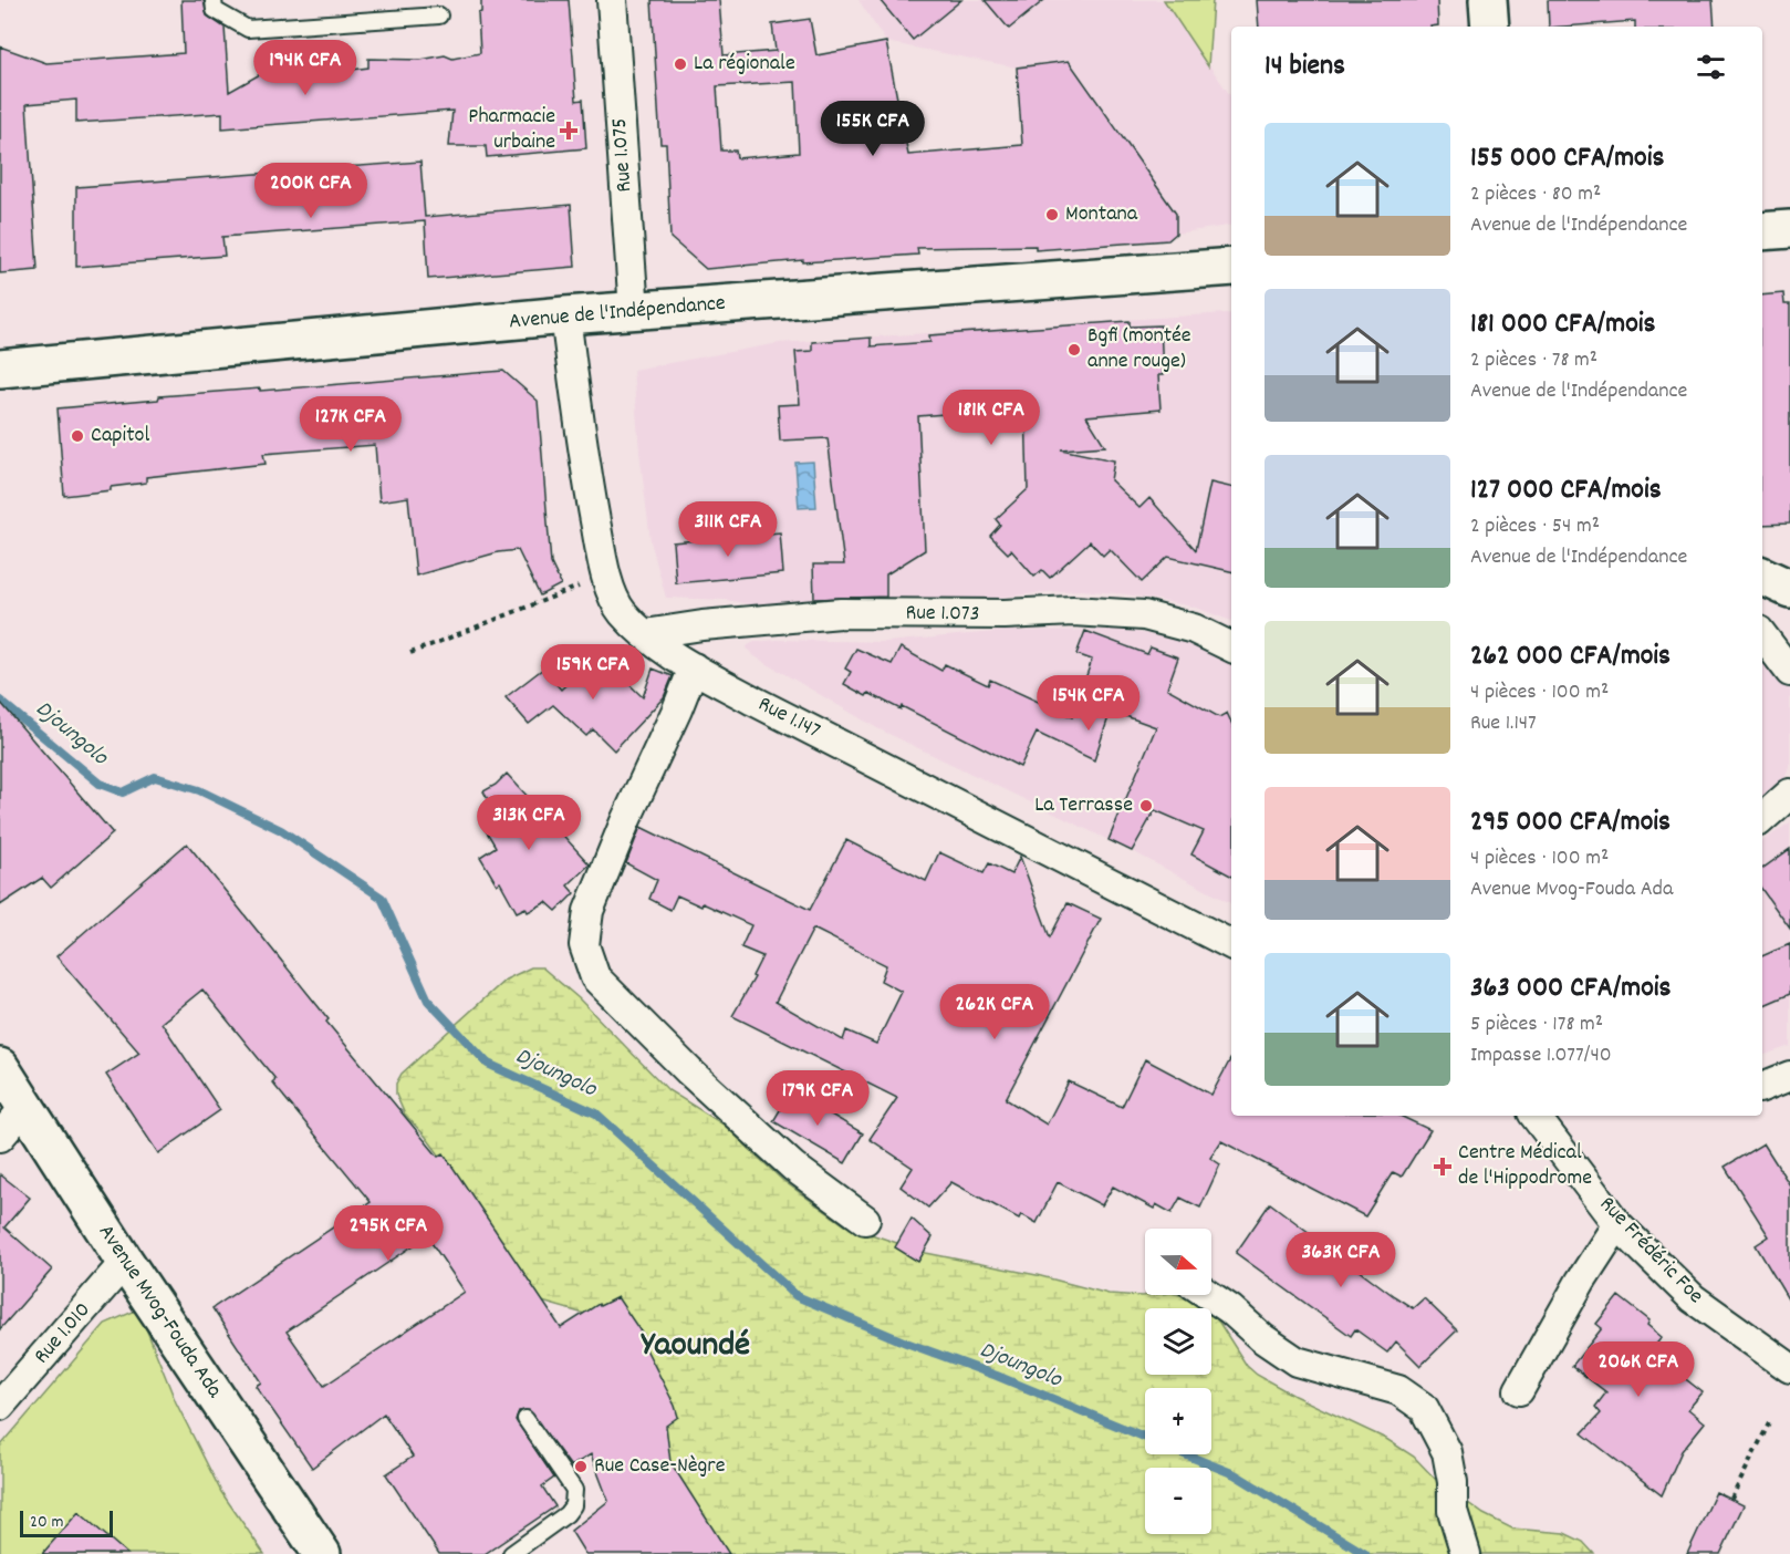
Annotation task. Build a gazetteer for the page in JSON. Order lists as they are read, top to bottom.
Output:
{
  "streets": {
    "main road": ["Avenue de l'Indépendance", "Avenue Mvog-Fouda Ada"],
    "street": [
      "Rue 1.075",
      "Rue 1.073",
      "Rue 1.147",
      "Rue Frédéric Foe",
      "Rue 1.010"
    ]
  },
  "crossings": [
    ["Rue 1.075", "Avenue de l'Indépendance"],
    ["Avenue de l'Indépendance", "Rue 1.147"],
    ["Rue 1.073", "Rue 1.147"],
    ["Avenue Mvog-Fouda Ada", "Rue 1.010"]
  ],
  "districts": ["Yaoundé"],
  "water": ["Djoungolo"],
  "places": {
    "other": [
      "La régionale",
      "Montana",
      "Bgfi (montée anne rouge)",
      "Capitol",
      "La Terrasse",
      "Rue Case-Nègre"
    ],
    "health": ["Pharmacie urbaine", "Centre Médical de l'Hippodrome"]
  },
  "scale_bar": "20 m",
  "north": "right",
  "page": {
    "heading": "14 biens",
    "price": [
      "194K CFA",
      "155K CFA",
      "200K CFA",
      "181K CFA",
      "127K CFA",
      "311K CFA",
      "159K CFA",
      "154K CFA",
      "313K CFA",
      "262K CFA",
      "179K CFA",
      "295K CFA",
      "363K CFA",
      "206K CFA"
    ],
    "list": [
      {
        "name": "155 000 CFA/mois",
        "note": "2 pièces · 80 m² · Avenue de l'Indépendance"
      },
      {
        "name": "181 000 CFA/mois",
        "note": "2 pièces · 78 m² · Avenue de l'Indépendance"
      },
      {
        "name": "127 000 CFA/mois",
        "note": "2 pièces · 54 m² · Avenue de l'Indépendance"
      },
      {
        "name": "262 000 CFA/mois",
        "note": "4 pièces · 100 m² · Rue 1.147"
      },
      {
        "name": "295 000 CFA/mois",
        "note": "4 pièces · 100 m² · Avenue Mvog-Fouda Ada"
      },
      {
        "name": "363 000 CFA/mois",
        "note": "5 pièces · 178 m² · Impasse 1.077/40"
      }
    ],
    "map_buttons": ["+", "−"],
    "scale": "20 m"
  }
}
